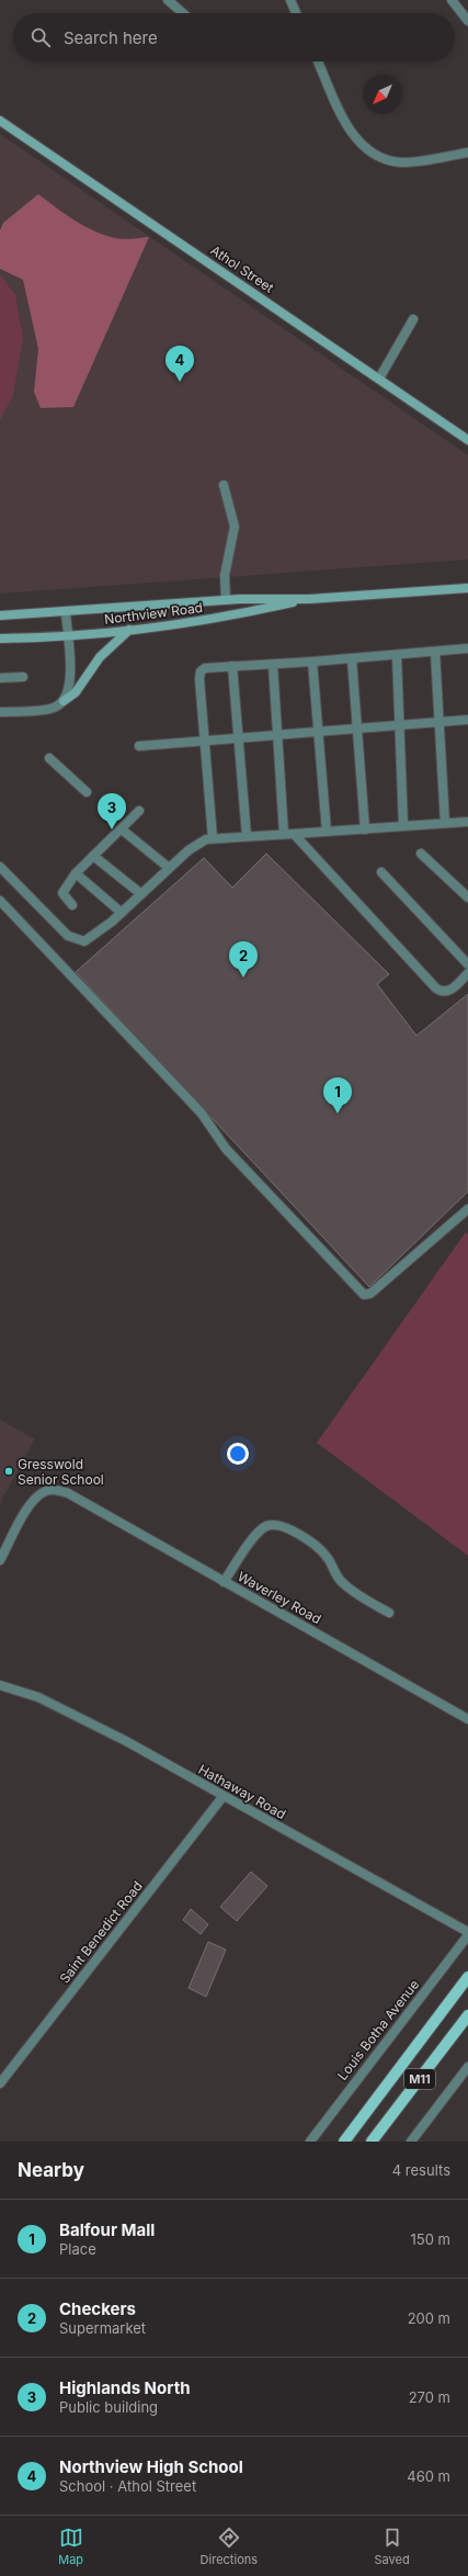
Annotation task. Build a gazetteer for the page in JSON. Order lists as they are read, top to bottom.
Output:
{
  "streets": {
    "main road": ["Athol Street", "Northview Road", "M11"],
    "street": [
      "Waverley Road",
      "Hathaway Road",
      "Saint Benedict Road",
      "Louis Botha Avenue"
    ]
  },
  "crossings": [
    ["Hathaway Road", "Saint Benedict Road"]
  ],
  "places": ["Gresswold Senior School"],
  "north": "bottom left",
  "page": {
    "search": "Search here",
    "pins": [
      "4",
      "3",
      "2",
      "1"
    ],
    "heading": ["Nearby", "4 results"],
    "list": [
      {
        "mark": "1",
        "name": "Balfour Mall",
        "note": "Place",
        "value": "150 m"
      },
      {
        "mark": "2",
        "name": "Checkers",
        "note": "Supermarket",
        "value": "200 m"
      },
      {
        "mark": "3",
        "name": "Highlands North",
        "note": "Public building",
        "value": "270 m"
      },
      {
        "mark": "4",
        "name": "Northview High School",
        "note": "School · Athol Street",
        "value": "460 m"
      }
    ],
    "nav": ["Map", "Directions", "Saved"]
  }
}
